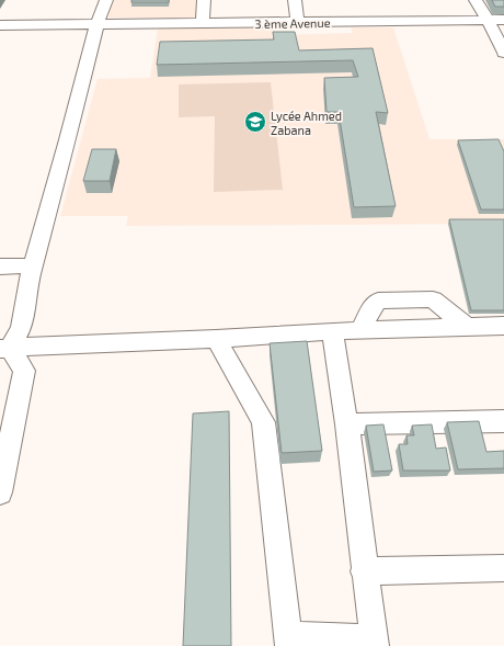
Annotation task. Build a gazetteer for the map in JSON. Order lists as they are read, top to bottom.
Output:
{
  "streets": {
    "street": ["3 ème Avenue"]
  },
  "places": {
    "school or university": ["Lycée Ahmed Zabana"]
  }
}
